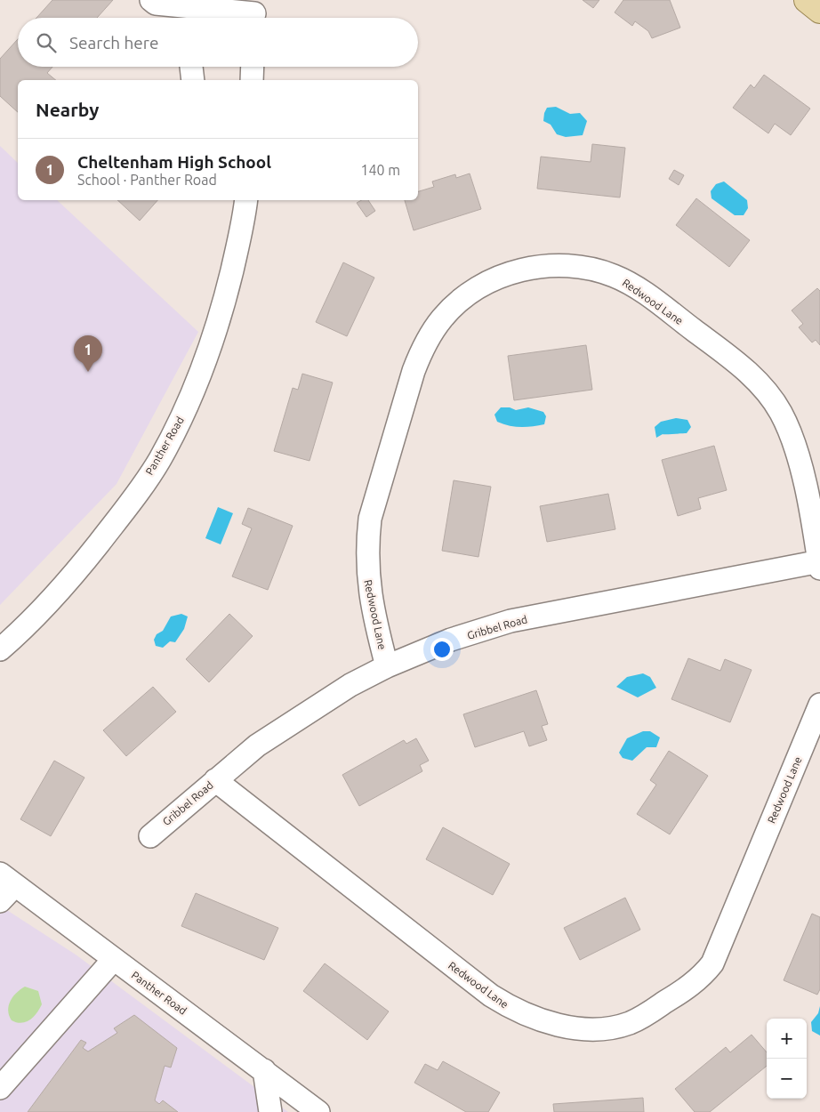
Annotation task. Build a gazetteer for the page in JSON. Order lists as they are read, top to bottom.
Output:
{
  "streets": {
    "street": ["Redwood Lane", "Panther Road", "Gribbel Road"]
  },
  "crossings": [
    ["Redwood Lane", "Gribbel Road"]
  ],
  "page": {
    "search": "Search here",
    "heading": "Nearby",
    "list": [
      {
        "mark": "1",
        "name": "Cheltenham High School",
        "note": "School · Panther Road",
        "value": "140 m"
      }
    ],
    "pins": "1",
    "map_buttons": ["+", "−"]
  }
}
